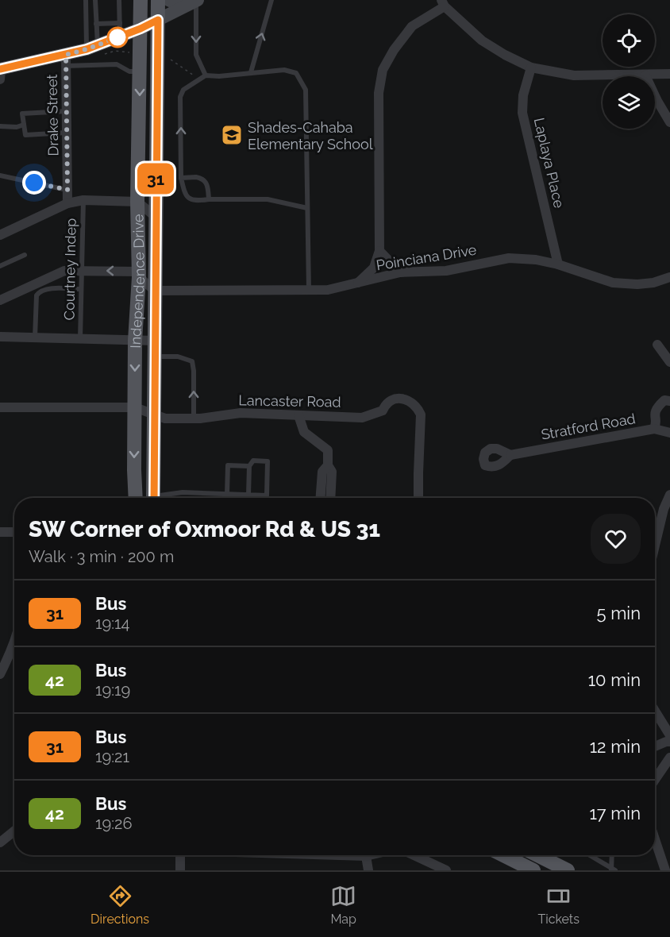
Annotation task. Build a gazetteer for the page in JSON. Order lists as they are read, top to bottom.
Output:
{
  "streets": {
    "main road": ["Independence Drive"],
    "street": [
      "Drake Street",
      "Laplaya Place",
      "Poinciana Drive",
      "Lancaster Road",
      "Stratford Road"
    ],
    "lane": ["Courtney Indep"]
  },
  "crossings": [
    ["Laplaya Place", "Poinciana Drive"],
    ["Poinciana Drive", "Independence Drive"],
    ["Independence Drive", "Lancaster Road"]
  ],
  "places": {
    "school or university": ["Shades-Cahaba Elementary School"]
  },
  "lines": ["bus line 31"],
  "page": {
    "on_map": "31",
    "heading": ["SW Corner of Oxmoor Rd & US 31", "Walk · 3 min · 200 m"],
    "list": [
      {
        "mark": "31",
        "name": "Bus",
        "note": "19:14",
        "value": "5 min"
      },
      {
        "mark": "42",
        "name": "Bus",
        "note": "19:19",
        "value": "10 min"
      },
      {
        "mark": "31",
        "name": "Bus",
        "note": "19:21",
        "value": "12 min"
      },
      {
        "mark": "42",
        "name": "Bus",
        "note": "19:26",
        "value": "17 min"
      }
    ],
    "tabs": ["Directions", "Map", "Tickets"]
  }
}
